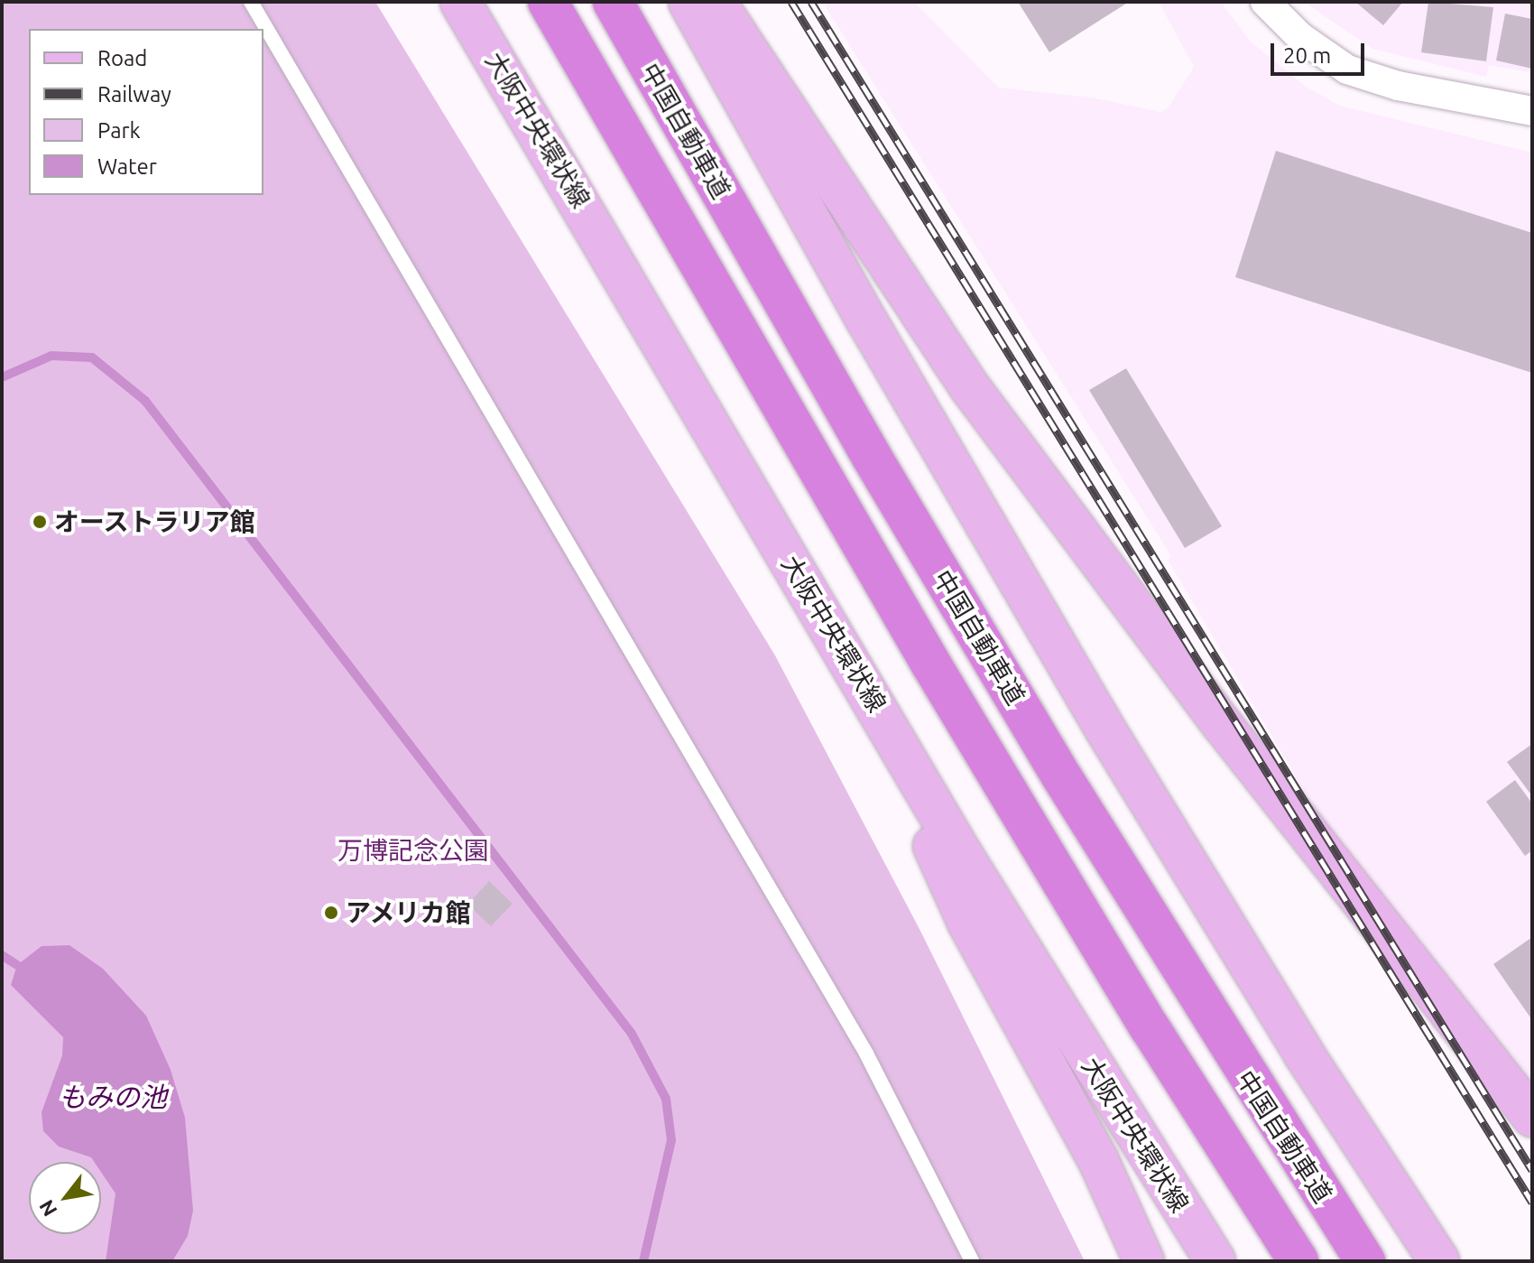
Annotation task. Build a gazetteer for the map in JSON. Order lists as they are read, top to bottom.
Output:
{
  "streets": {
    "highway": ["中国自動車道"],
    "main road": ["大阪中央環状線"]
  },
  "water": ["もみの池"],
  "parks": ["万博記念公園"],
  "places": ["オーストラリア館", "アメリカ館"],
  "legend": [
    "Road",
    "Railway",
    "Park",
    "Water"
  ],
  "scale_bar": "20 m",
  "north": "bottom left"
}
